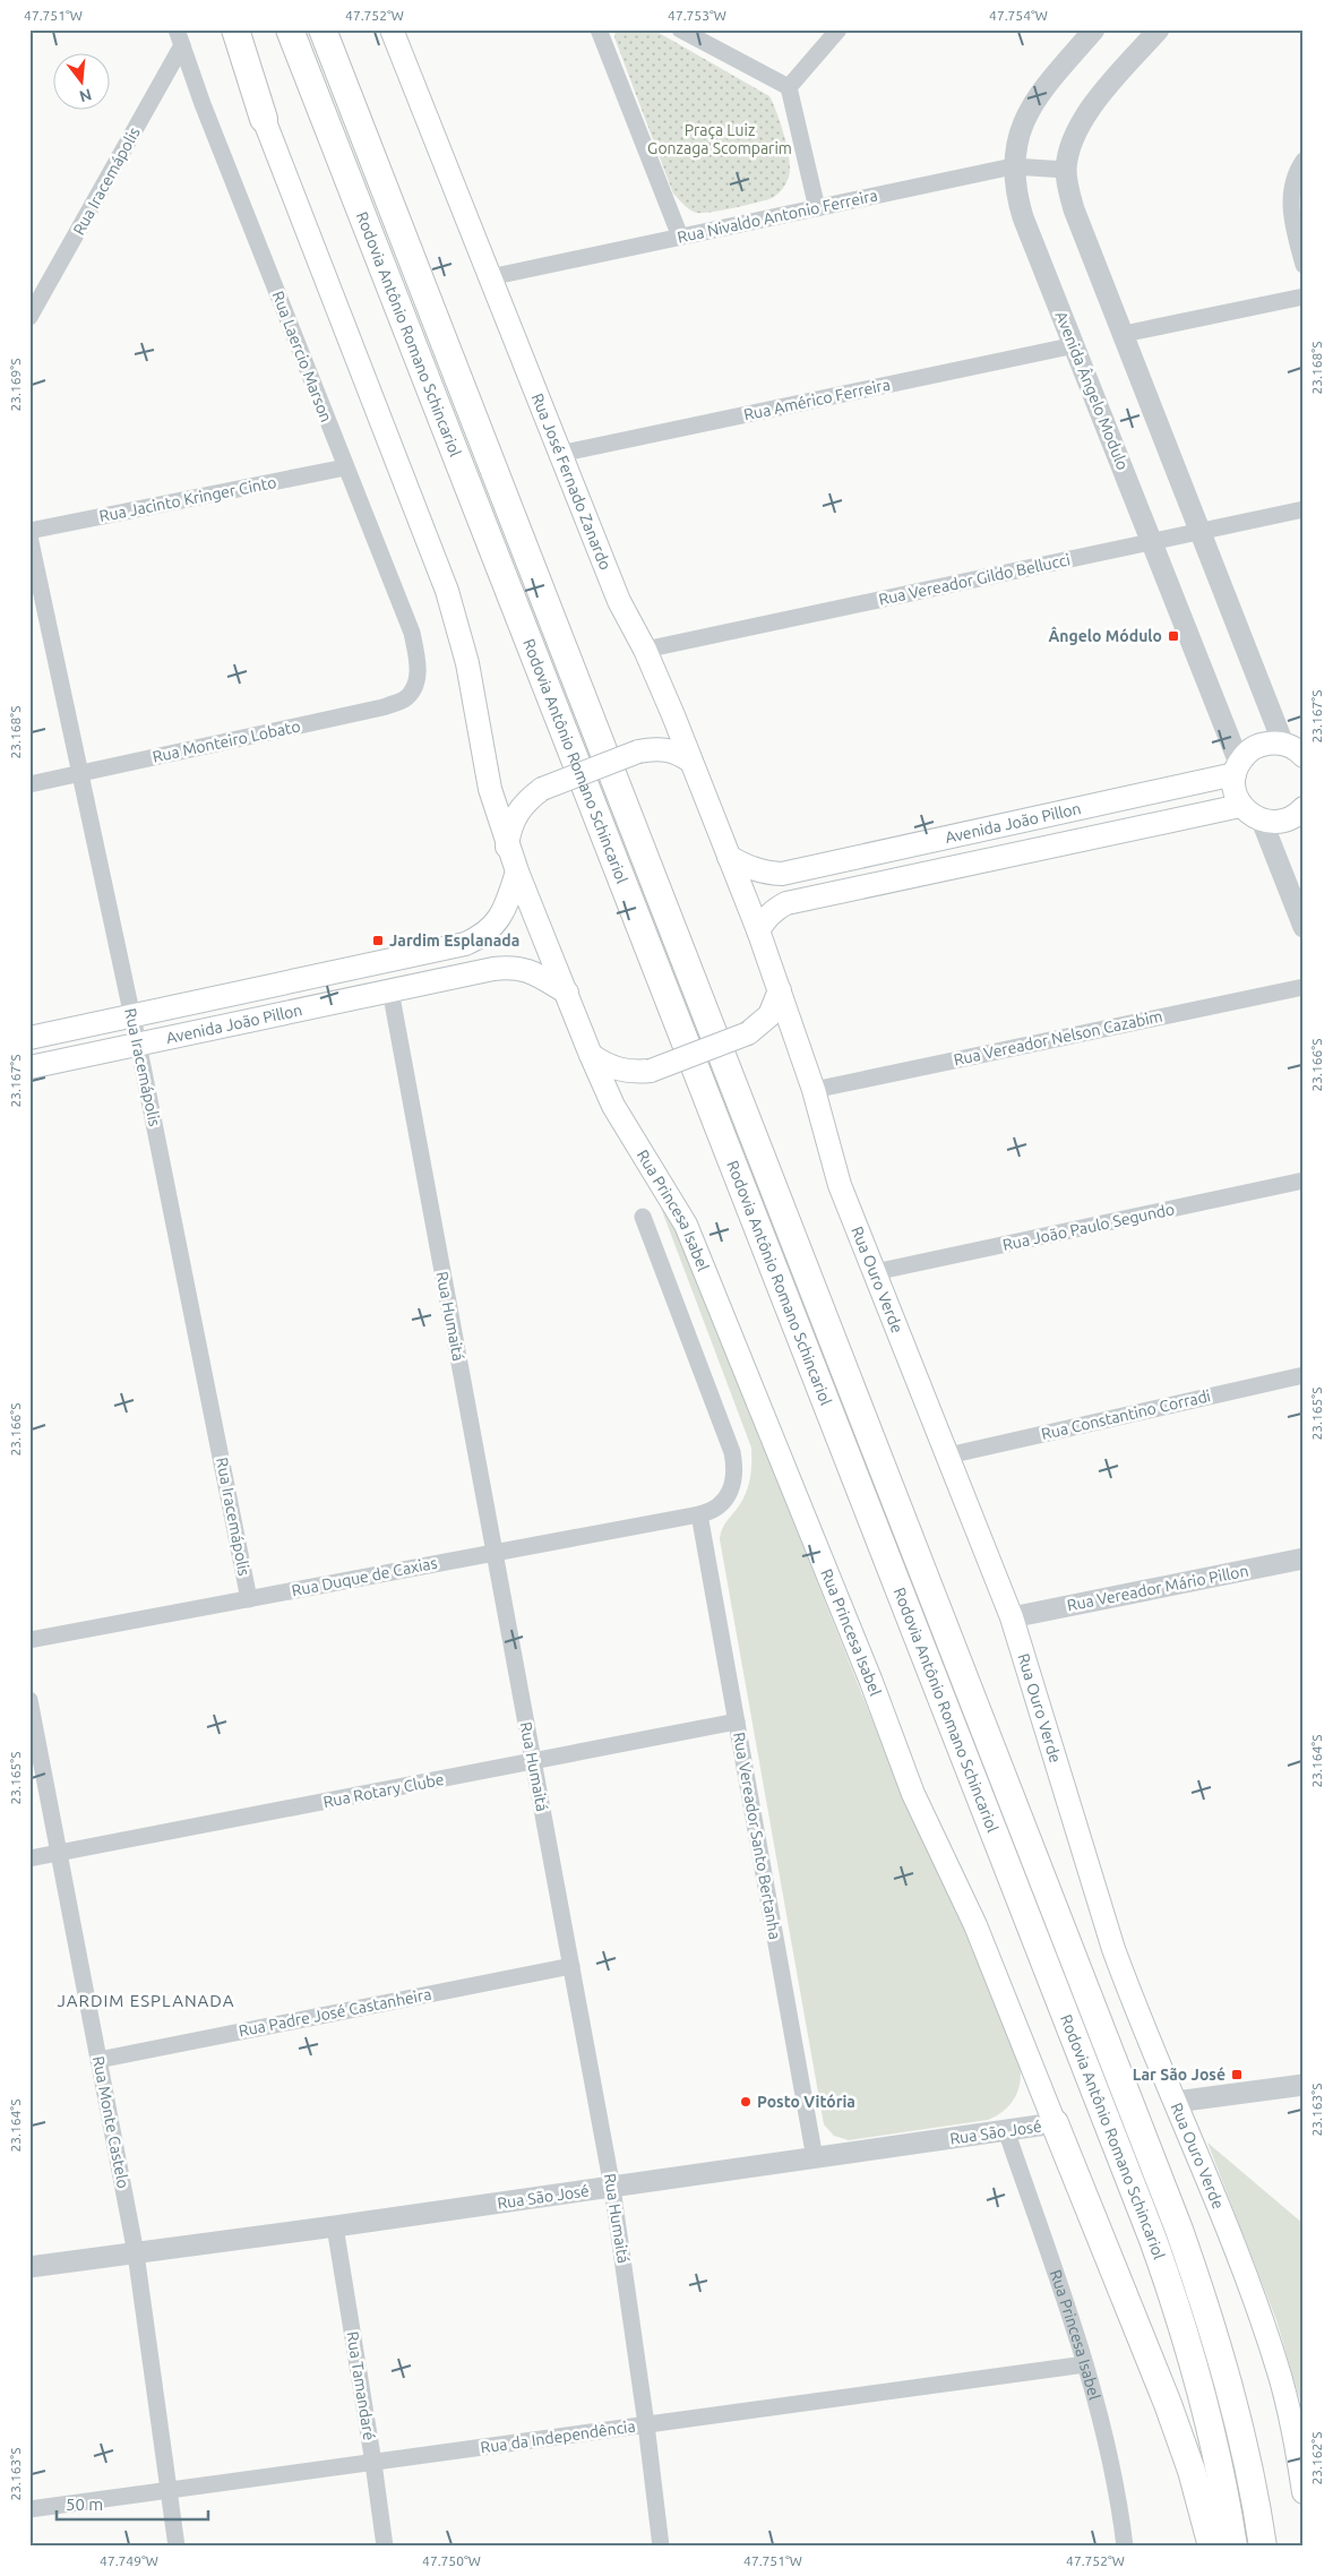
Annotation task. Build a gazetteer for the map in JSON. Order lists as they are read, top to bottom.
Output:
{
  "streets": {
    "highway": ["Rodovia Antônio Romano Schincariol"],
    "main road": [
      "Rua José Fernado Zanardo",
      "Avenida João Pillon",
      "Rua Princesa Isabel",
      "Rua Ouro Verde"
    ],
    "street": [
      "Rua Iracemápolis",
      "Rua Nivaldo Antonio Ferreira",
      "Rua Laercio Marson",
      "Avenida Ângelo Modulo",
      "Rua Américo Ferreira",
      "Rua Jacinto Kringer Cinto",
      "Rua Vereador Gildo Bellucci",
      "Rua Monteiro Lobato",
      "Rua Vereador Nelson Cazabim",
      "Rua João Paulo Segundo",
      "Rua Humaitá",
      "Rua Constantino Corradi",
      "Rua Duque de Caxias",
      "Rua Vereador Mário Pillon",
      "Rua Rotary Clube",
      "Rua Vereador Santo Bertanha",
      "Rua Padre José Castanheira",
      "Rua Monte Castelo",
      "Rua São José",
      "Rua Tamandaré",
      "Rua da Independência"
    ]
  },
  "crossings": [
    ["Rua Iracemápolis", "Rua Laercio Marson"],
    ["Rua Iracemápolis", "Rua Monteiro Lobato"],
    ["Rua Iracemápolis", "Avenida João Pillon"],
    ["Rua Iracemápolis", "Rua Duque de Caxias"],
    ["Rua Nivaldo Antonio Ferreira", "Avenida Ângelo Modulo"],
    ["Rua Nivaldo Antonio Ferreira", "Rua José Fernado Zanardo"],
    ["Rua Laercio Marson", "Rua Jacinto Kringer Cinto"],
    ["Rua Laercio Marson", "Rua Monteiro Lobato"],
    ["Avenida Ângelo Modulo", "Rua Américo Ferreira"],
    ["Avenida Ângelo Modulo", "Rua Vereador Gildo Bellucci"],
    ["Avenida Ângelo Modulo", "Avenida João Pillon"],
    ["Rua Américo Ferreira", "Rua José Fernado Zanardo"],
    ["Rua José Fernado Zanardo", "Rua Vereador Gildo Bellucci"],
    ["Rua José Fernado Zanardo", "Avenida João Pillon"],
    ["Rua José Fernado Zanardo", "Rua Ouro Verde"],
    ["Avenida João Pillon", "Rua Princesa Isabel"],
    ["Avenida João Pillon", "Rua Ouro Verde"],
    ["Avenida João Pillon", "Rua Humaitá"],
    ["Rua Vereador Nelson Cazabim", "Rua Ouro Verde"],
    ["Rua Princesa Isabel", "Rua Duque de Caxias"],
    ["Rua Princesa Isabel", "Rua Vereador Santo Bertanha"],
    ["Rua Princesa Isabel", "Rua São José"],
    ["Rua Princesa Isabel", "Rua da Independência"],
    ["Rua João Paulo Segundo", "Rua Ouro Verde"],
    ["Rua Ouro Verde", "Rua Constantino Corradi"],
    ["Rua Ouro Verde", "Rua Vereador Mário Pillon"],
    ["Rua Humaitá", "Rua Duque de Caxias"],
    ["Rua Humaitá", "Rua Rotary Clube"],
    ["Rua Humaitá", "Rua Padre José Castanheira"],
    ["Rua Humaitá", "Rua São José"],
    ["Rua Humaitá", "Rua da Independência"],
    ["Rua Duque de Caxias", "Rua Vereador Santo Bertanha"],
    ["Rua Rotary Clube", "Rua Vereador Santo Bertanha"],
    ["Rua Rotary Clube", "Rua Monte Castelo"],
    ["Rua Vereador Santo Bertanha", "Rua São José"],
    ["Rua Padre José Castanheira", "Rua Monte Castelo"],
    ["Rua Monte Castelo", "Rua São José"],
    ["Rua Monte Castelo", "Rua da Independência"],
    ["Rua São José", "Rua Tamandaré"],
    ["Rua Tamandaré", "Rua da Independência"]
  ],
  "districts": ["JARDIM ESPLANADA"],
  "parks": ["Praça Luiz Gonzaga Scomparim"],
  "places": {
    "transit": ["Ângelo Módulo", "Jardim Esplanada", "Lar São José"],
    "other": ["Posto Vitória"]
  },
  "scale_bar": "50 m",
  "north": "bottom",
  "coordinates": [
    "47.751°W",
    "47.752°W",
    "47.753°W",
    "47.754°W",
    "23.168°S",
    "23.169°S",
    "23.167°S",
    "23.166°S",
    "23.165°S",
    "23.164°S",
    "23.163°S",
    "23.162°S",
    "47.749°W",
    "47.750°W"
  ]
}
